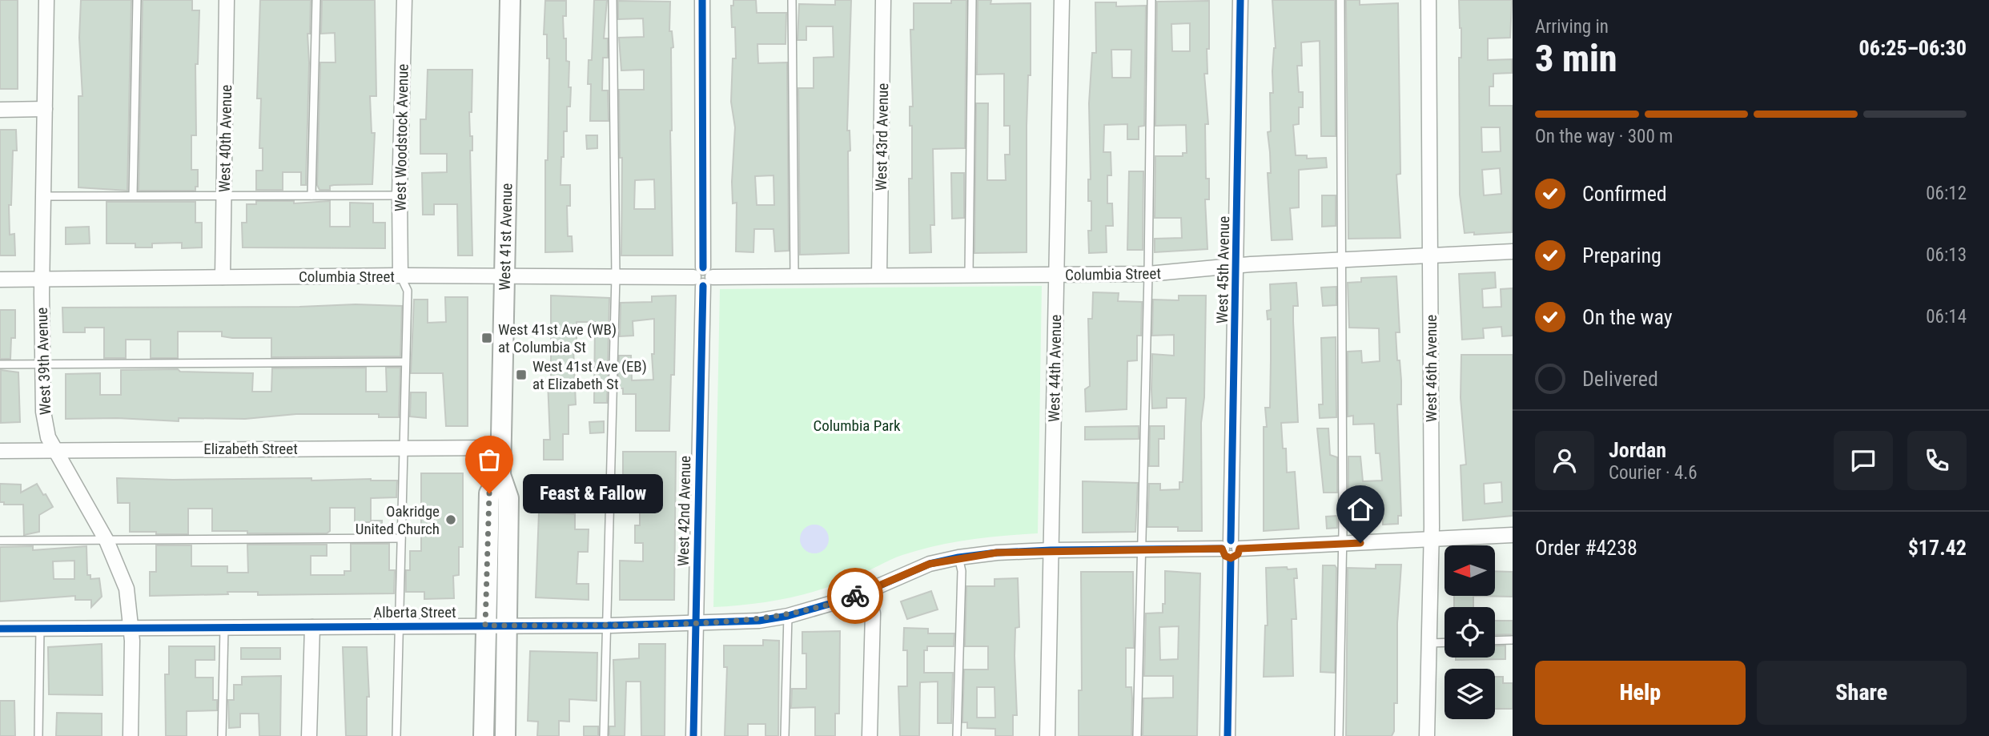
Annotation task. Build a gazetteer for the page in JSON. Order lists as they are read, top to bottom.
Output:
{
  "streets": {
    "main road": ["West 41st Avenue"],
    "street": [
      "West 43rd Avenue",
      "West Woodstock Avenue",
      "West 40th Avenue",
      "West 45th Avenue",
      "Columbia Street",
      "West 39th Avenue",
      "West 44th Avenue",
      "West 46th Avenue",
      "Elizabeth Street",
      "West 42nd Avenue",
      "Alberta Street"
    ]
  },
  "crossings": [
    ["West 43rd Avenue", "Columbia Street"],
    ["West Woodstock Avenue", "Columbia Street"],
    ["West 40th Avenue", "Columbia Street"],
    ["West 41st Avenue", "Columbia Street"],
    ["West 41st Avenue", "Elizabeth Street"],
    ["West 41st Avenue", "Alberta Street"],
    ["West 45th Avenue", "Columbia Street"],
    ["West 45th Avenue", "Alberta Street"],
    ["Columbia Street", "West 39th Avenue"],
    ["Columbia Street", "West 44th Avenue"],
    ["Columbia Street", "West 46th Avenue"],
    ["Columbia Street", "West 42nd Avenue"],
    ["West 39th Avenue", "Elizabeth Street"],
    ["West 39th Avenue", "Alberta Street"],
    ["West 44th Avenue", "Alberta Street"],
    ["West 46th Avenue", "Alberta Street"],
    ["West 42nd Avenue", "Alberta Street"]
  ],
  "parks": ["Columbia Park"],
  "places": {
    "transit": ["West 41st Ave (WB) at Columbia St", "West 41st Ave (EB) at Elizabeth St"],
    "other": ["Feast & Fallow", "Oakridge United Church"]
  },
  "north": "left",
  "page": {
    "heading": ["3 min", "Arriving in", "06:25–06:30"],
    "panel": [
      "Jordan",
      "Courier · 4.6",
      "Order #4238",
      "$17.42"
    ],
    "bar": "On the way · 300 m",
    "list": [
      ["Confirmed", "06:12"],
      ["Preparing", "06:13"],
      ["On the way", "06:14"],
      "Delivered"
    ],
    "bubble": "Feast & Fallow",
    "buttons": ["Help", "Share"]
  }
}
